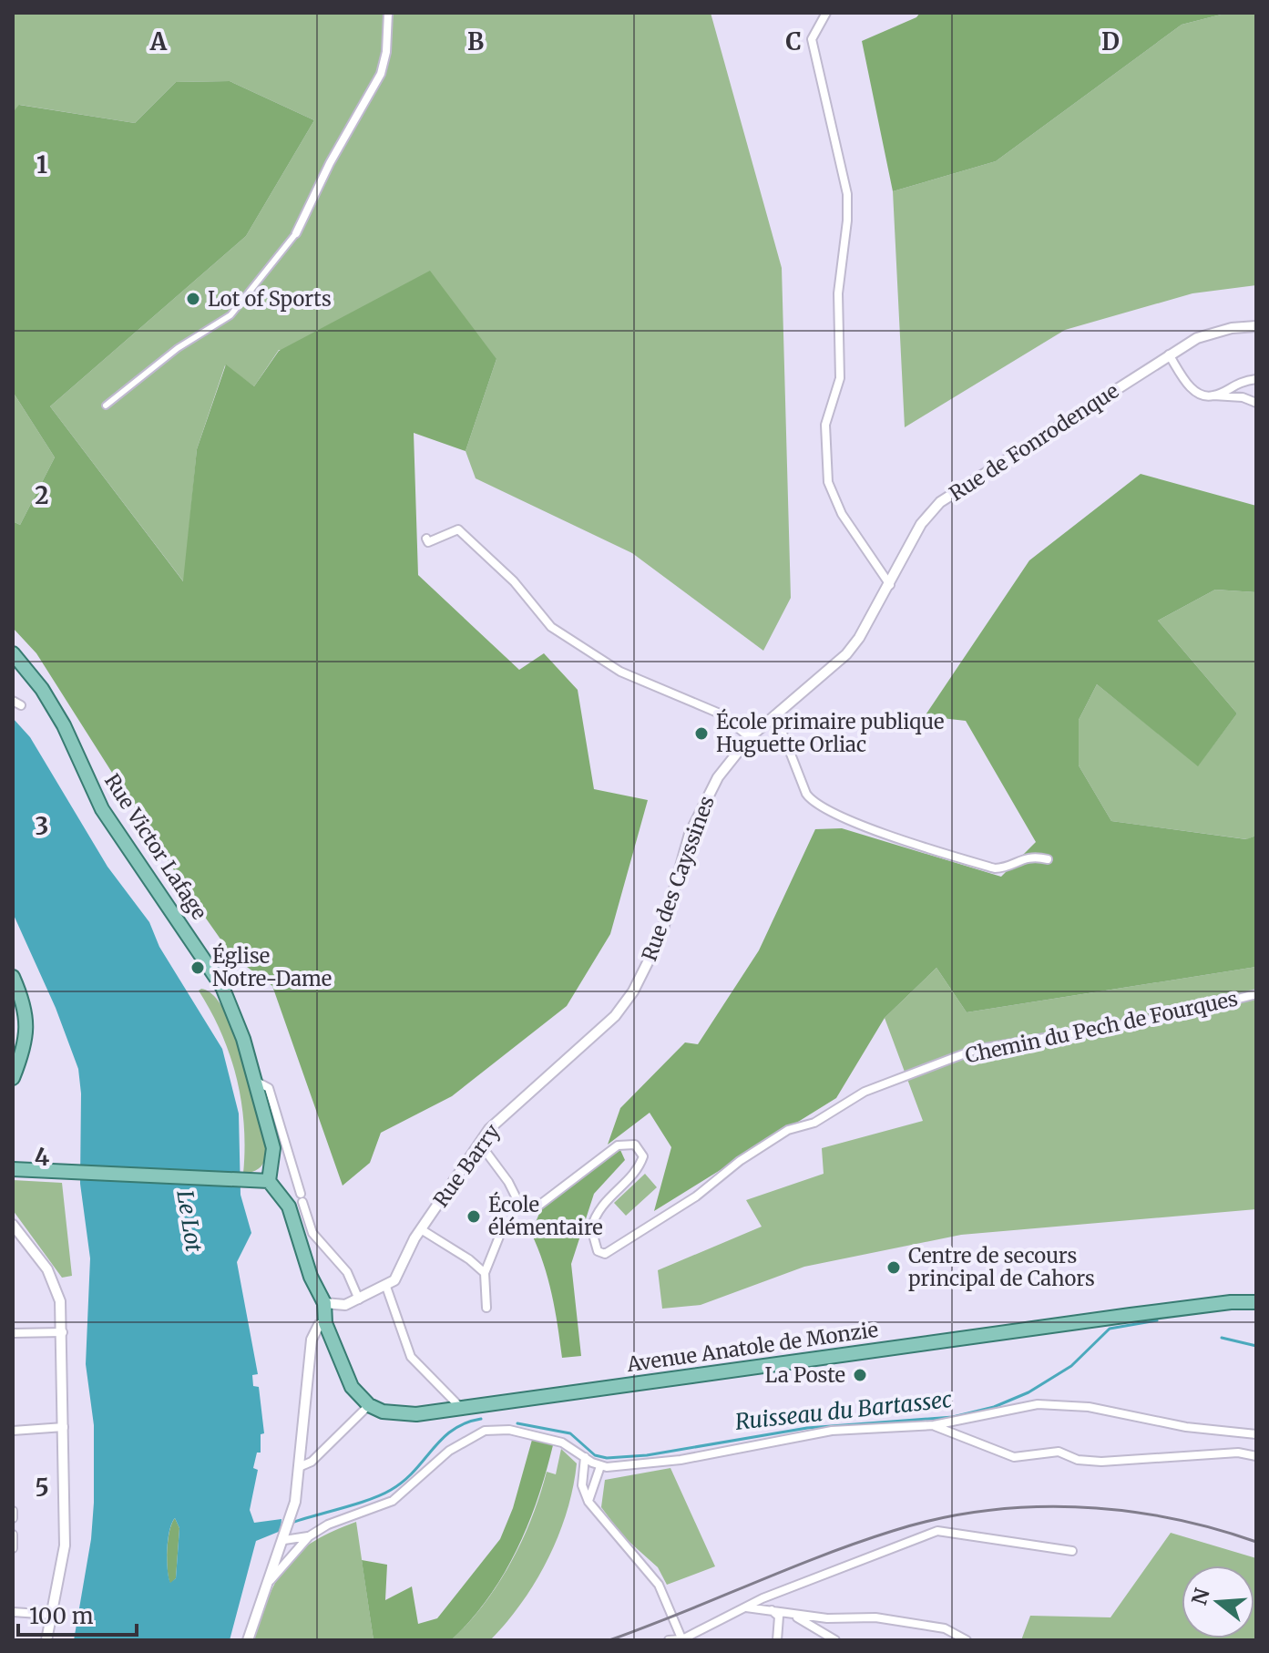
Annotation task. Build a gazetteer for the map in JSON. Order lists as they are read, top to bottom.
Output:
{
  "streets": {
    "main road": ["Rue Victor Lafage", "Avenue Anatole de Monzie"],
    "street": [
      "Rue de Fonrodenque",
      "Rue des Cayssines",
      "Chemin du Pech de Fourques",
      "Rue Barry"
    ]
  },
  "crossings": [
    ["Rue de Fonrodenque", "Rue des Cayssines"],
    ["Rue des Cayssines", "Rue Barry"],
    ["Chemin du Pech de Fourques", "Rue Barry"]
  ],
  "water": ["Le Lot", "Ruisseau du Bartassec"],
  "places": [
    "Lot of Sports",
    "École primaire publique Huguette Orliac",
    "Église Notre-Dame",
    "École élémentaire",
    "Centre de secours principal de Cahors",
    "La Poste"
  ],
  "scale_bar": "100 m",
  "north": "left",
  "grid": {
    "columns": [
      "A",
      "B",
      "C",
      "D"
    ],
    "rows": [
      "1",
      "2",
      "3",
      "4",
      "5"
    ]
  }
}
